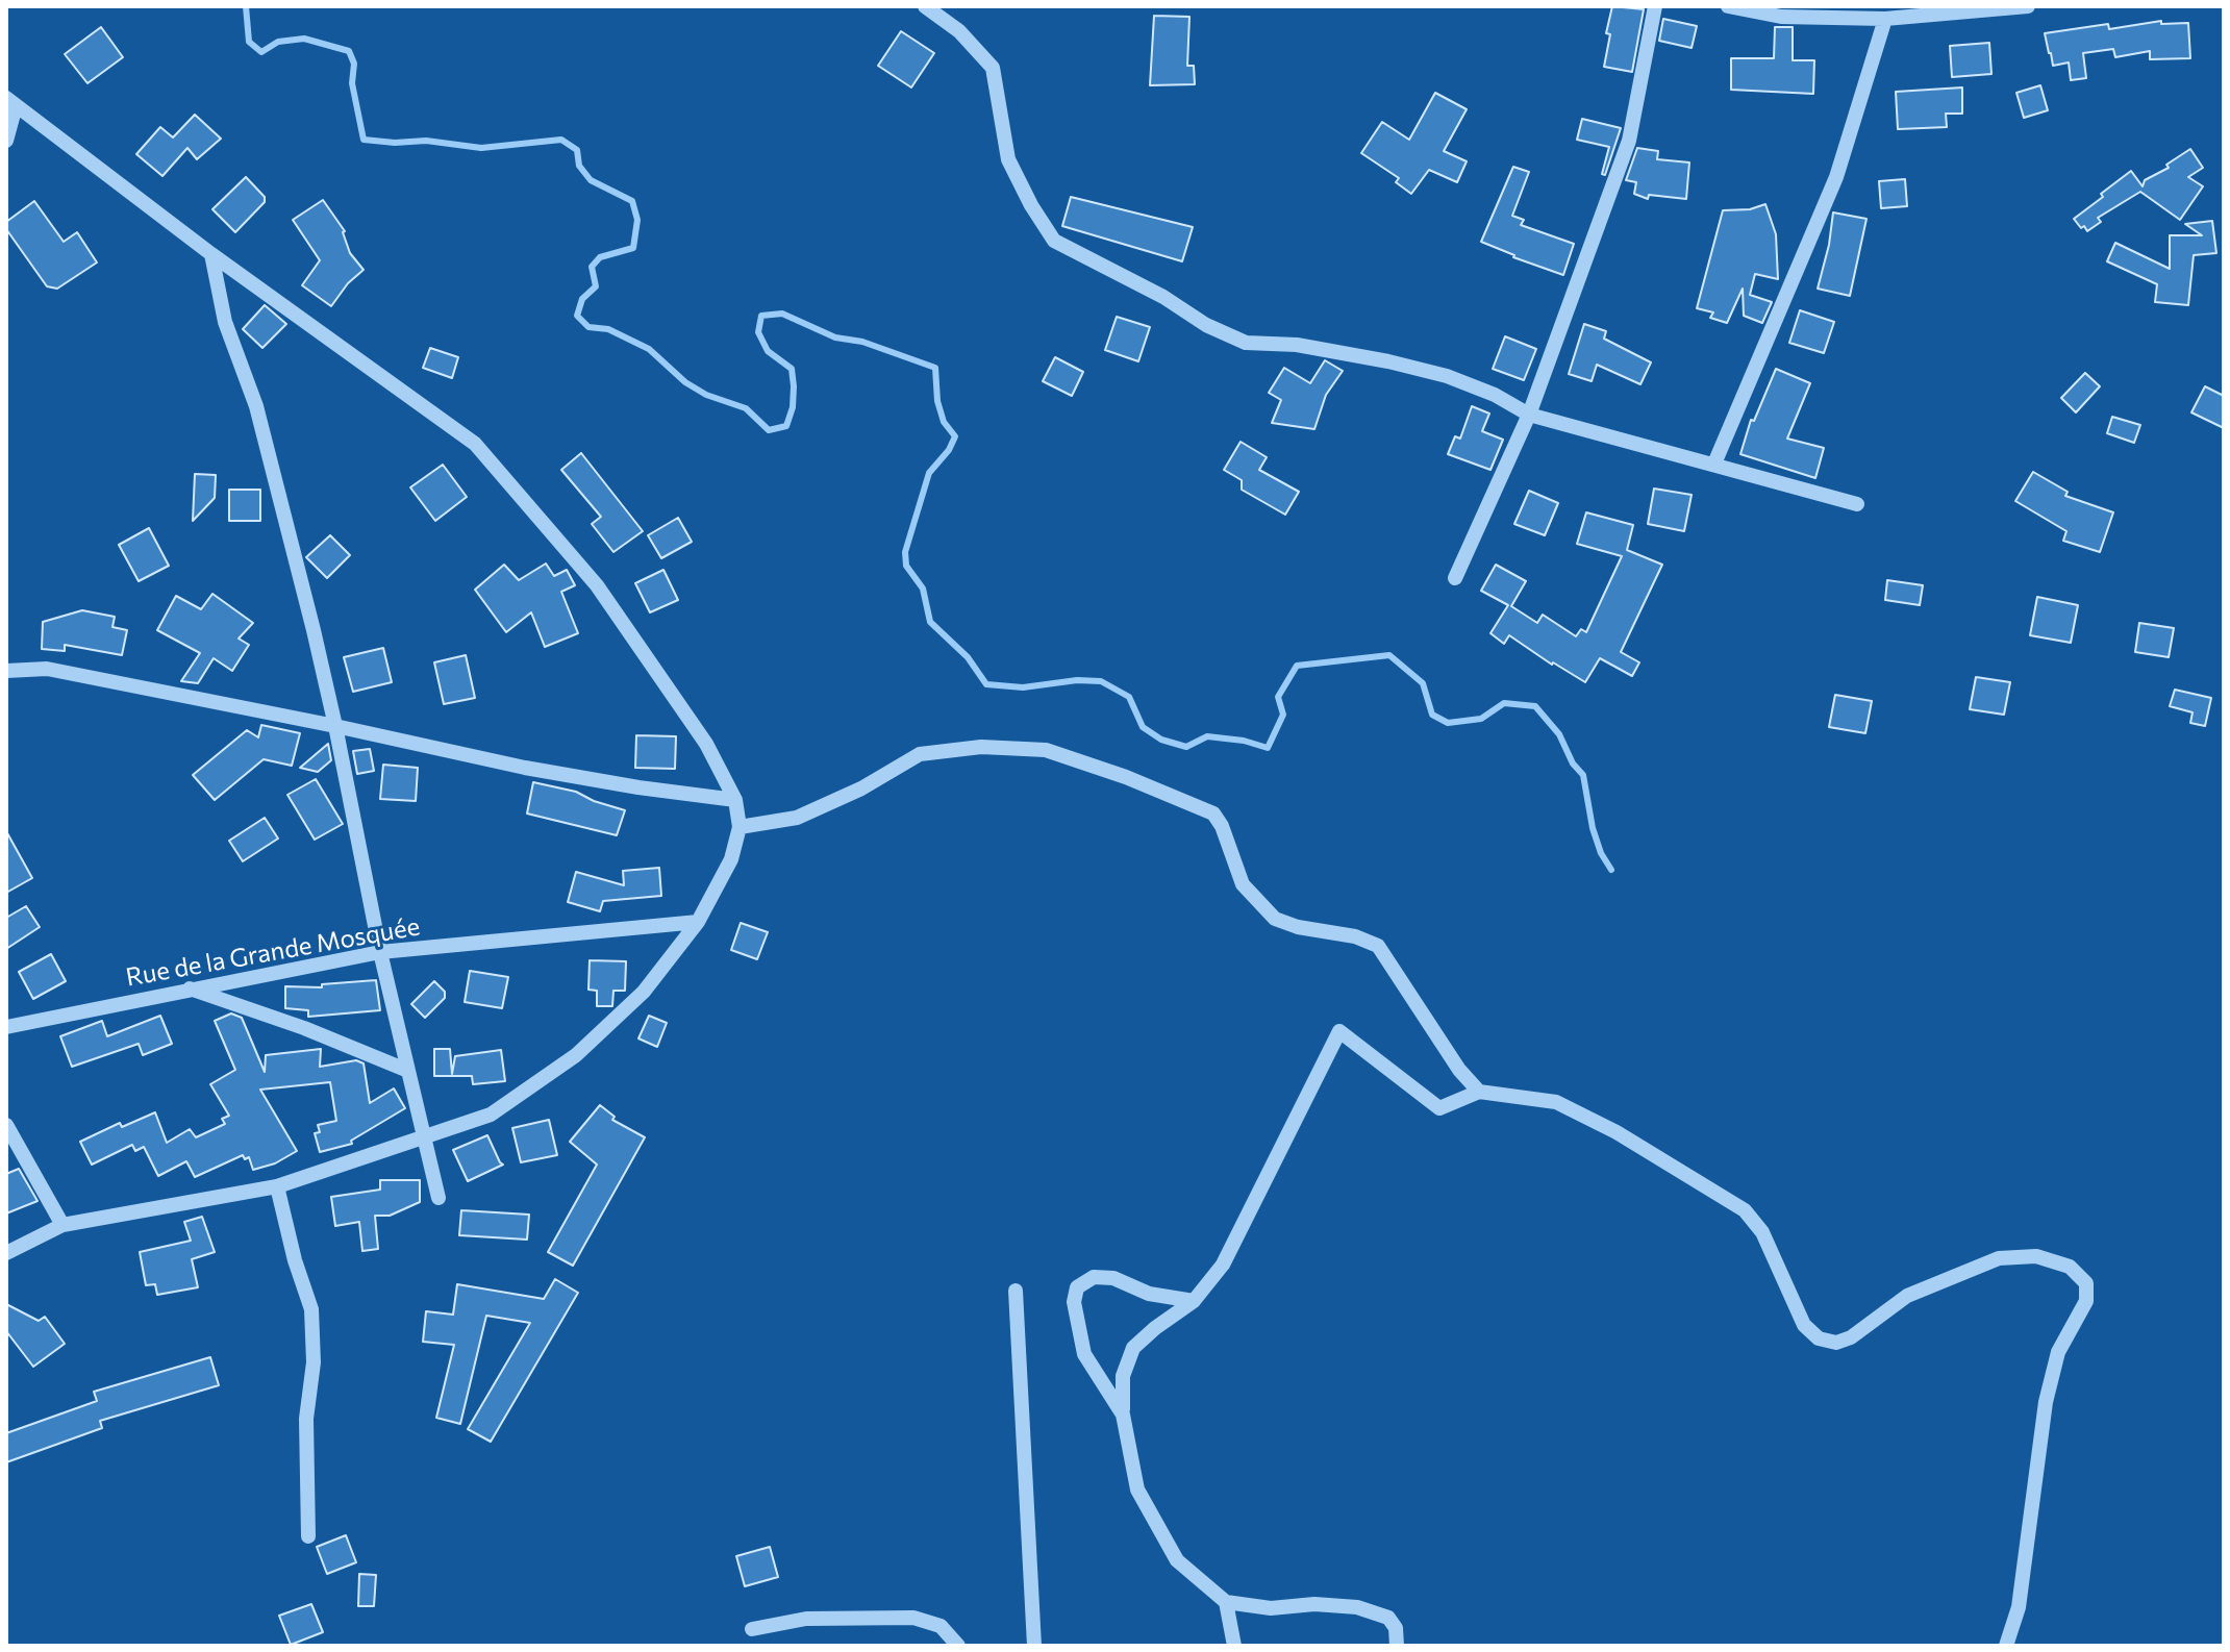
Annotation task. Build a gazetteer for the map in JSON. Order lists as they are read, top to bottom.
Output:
{
  "streets": {
    "street": ["Rue de la Grande Mosquée"]
  }
}
